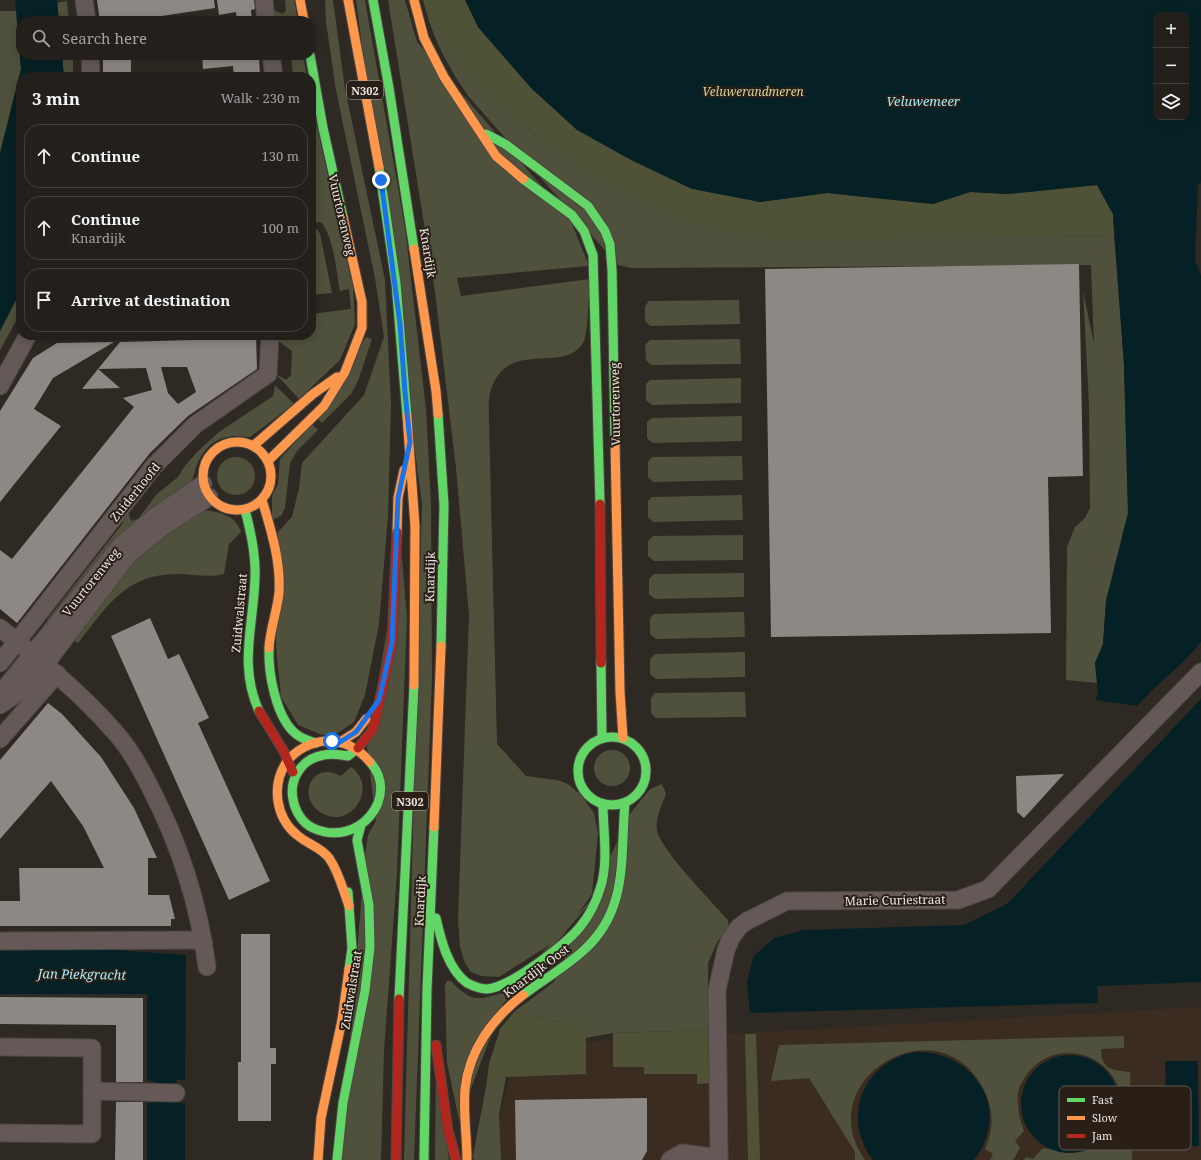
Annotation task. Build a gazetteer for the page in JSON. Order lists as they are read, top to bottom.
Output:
{
  "streets": {
    "street": [
      "N302",
      "Vuurtorenweg",
      "Knardijk",
      "Zuiderhoofd",
      "Zuidwalstraat",
      "Marie Curiestraat",
      "Knardijk Oost"
    ]
  },
  "crossings": [
    ["N302", "Knardijk"],
    ["N302", "Zuidwalstraat"],
    ["Vuurtorenweg", "Zuidwalstraat"],
    ["Vuurtorenweg", "Knardijk Oost"]
  ],
  "water": ["Veluwemeer", "Jan Piekgracht"],
  "parks": ["Veluwerandmeren"],
  "legend": ["Fast", "Slow", "Jam"],
  "page": {
    "map_buttons": ["+", "−"],
    "search": "Search here",
    "heading": ["3 min", "Walk · 230 m"],
    "list": [
      ["Continue", "130 m"],
      ["Continue", "Knardijk", "100 m"],
      "Arrive at destination"
    ]
  }
}
